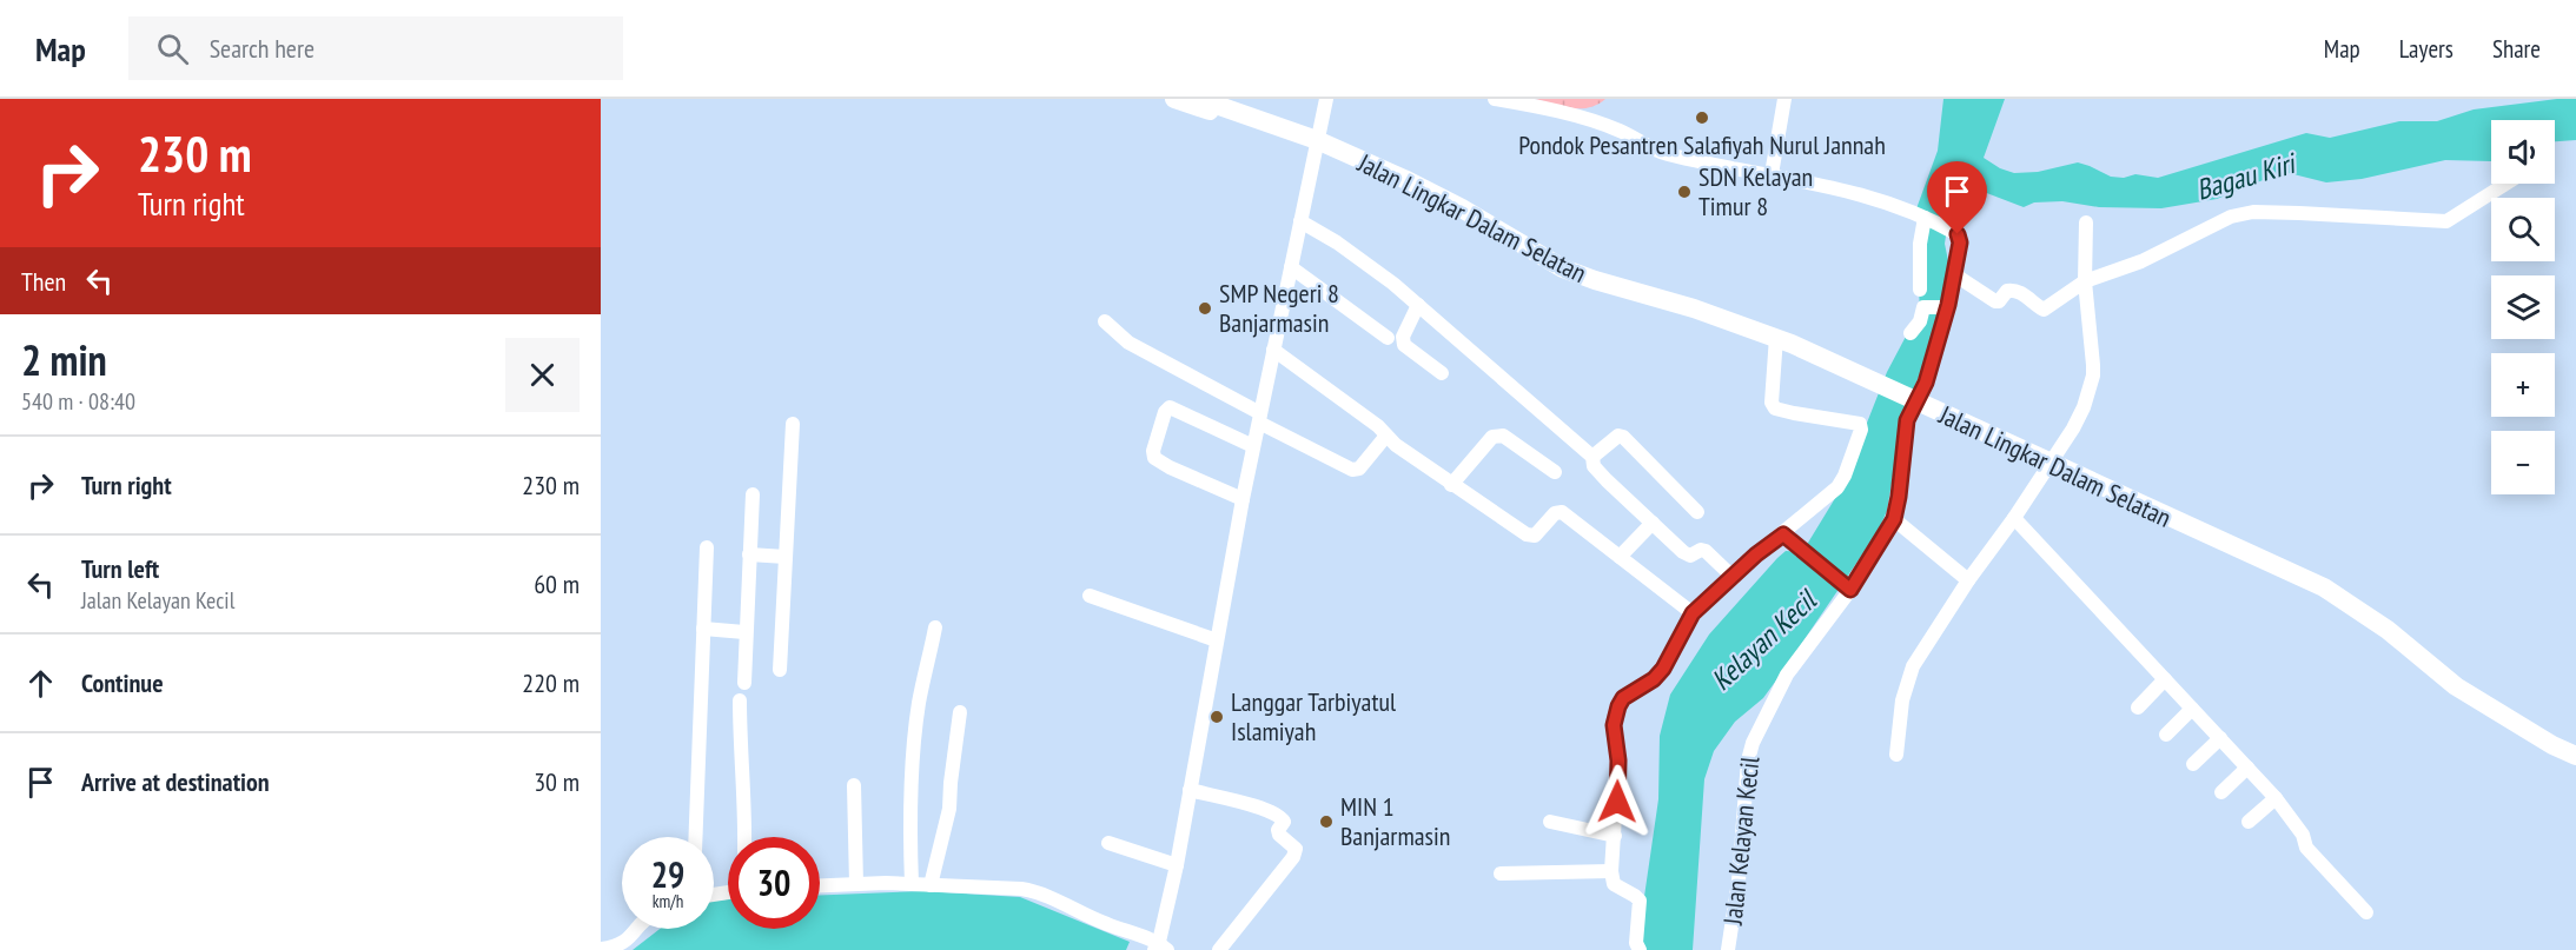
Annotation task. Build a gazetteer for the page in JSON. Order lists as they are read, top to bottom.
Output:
{
  "streets": {
    "main road": ["Jalan Lingkar Dalam Selatan"],
    "street": ["Jalan Kelayan Kecil"]
  },
  "water": ["Bagau Kiri", "Kelayan Kecil"],
  "places": [
    "Pondok Pesantren Salafiyah Nurul Jannah",
    "SDN Kelayan Timur 8",
    "SMP Negeri 8 Banjarmasin",
    "Langgar Tarbiyatul Islamiyah",
    "MIN 1 Banjarmasin"
  ],
  "page": {
    "header": "Map",
    "search": "Search here",
    "nav": ["Map", "Layers", "Share"],
    "turn": ["230 m", "Turn right"],
    "map_buttons": ["+", "−"],
    "then": "Then",
    "heading": ["2 min", "540 m · 08:40"],
    "list": [
      {
        "name": "Turn right",
        "value": "230 m"
      },
      {
        "name": "Turn left",
        "note": "Jalan Kelayan Kecil",
        "value": "60 m"
      },
      {
        "name": "Continue",
        "value": "220 m"
      },
      {
        "name": "Arrive at destination",
        "value": "30 m"
      }
    ],
    "speed": "29 km/h",
    "limit": "30"
  }
}
